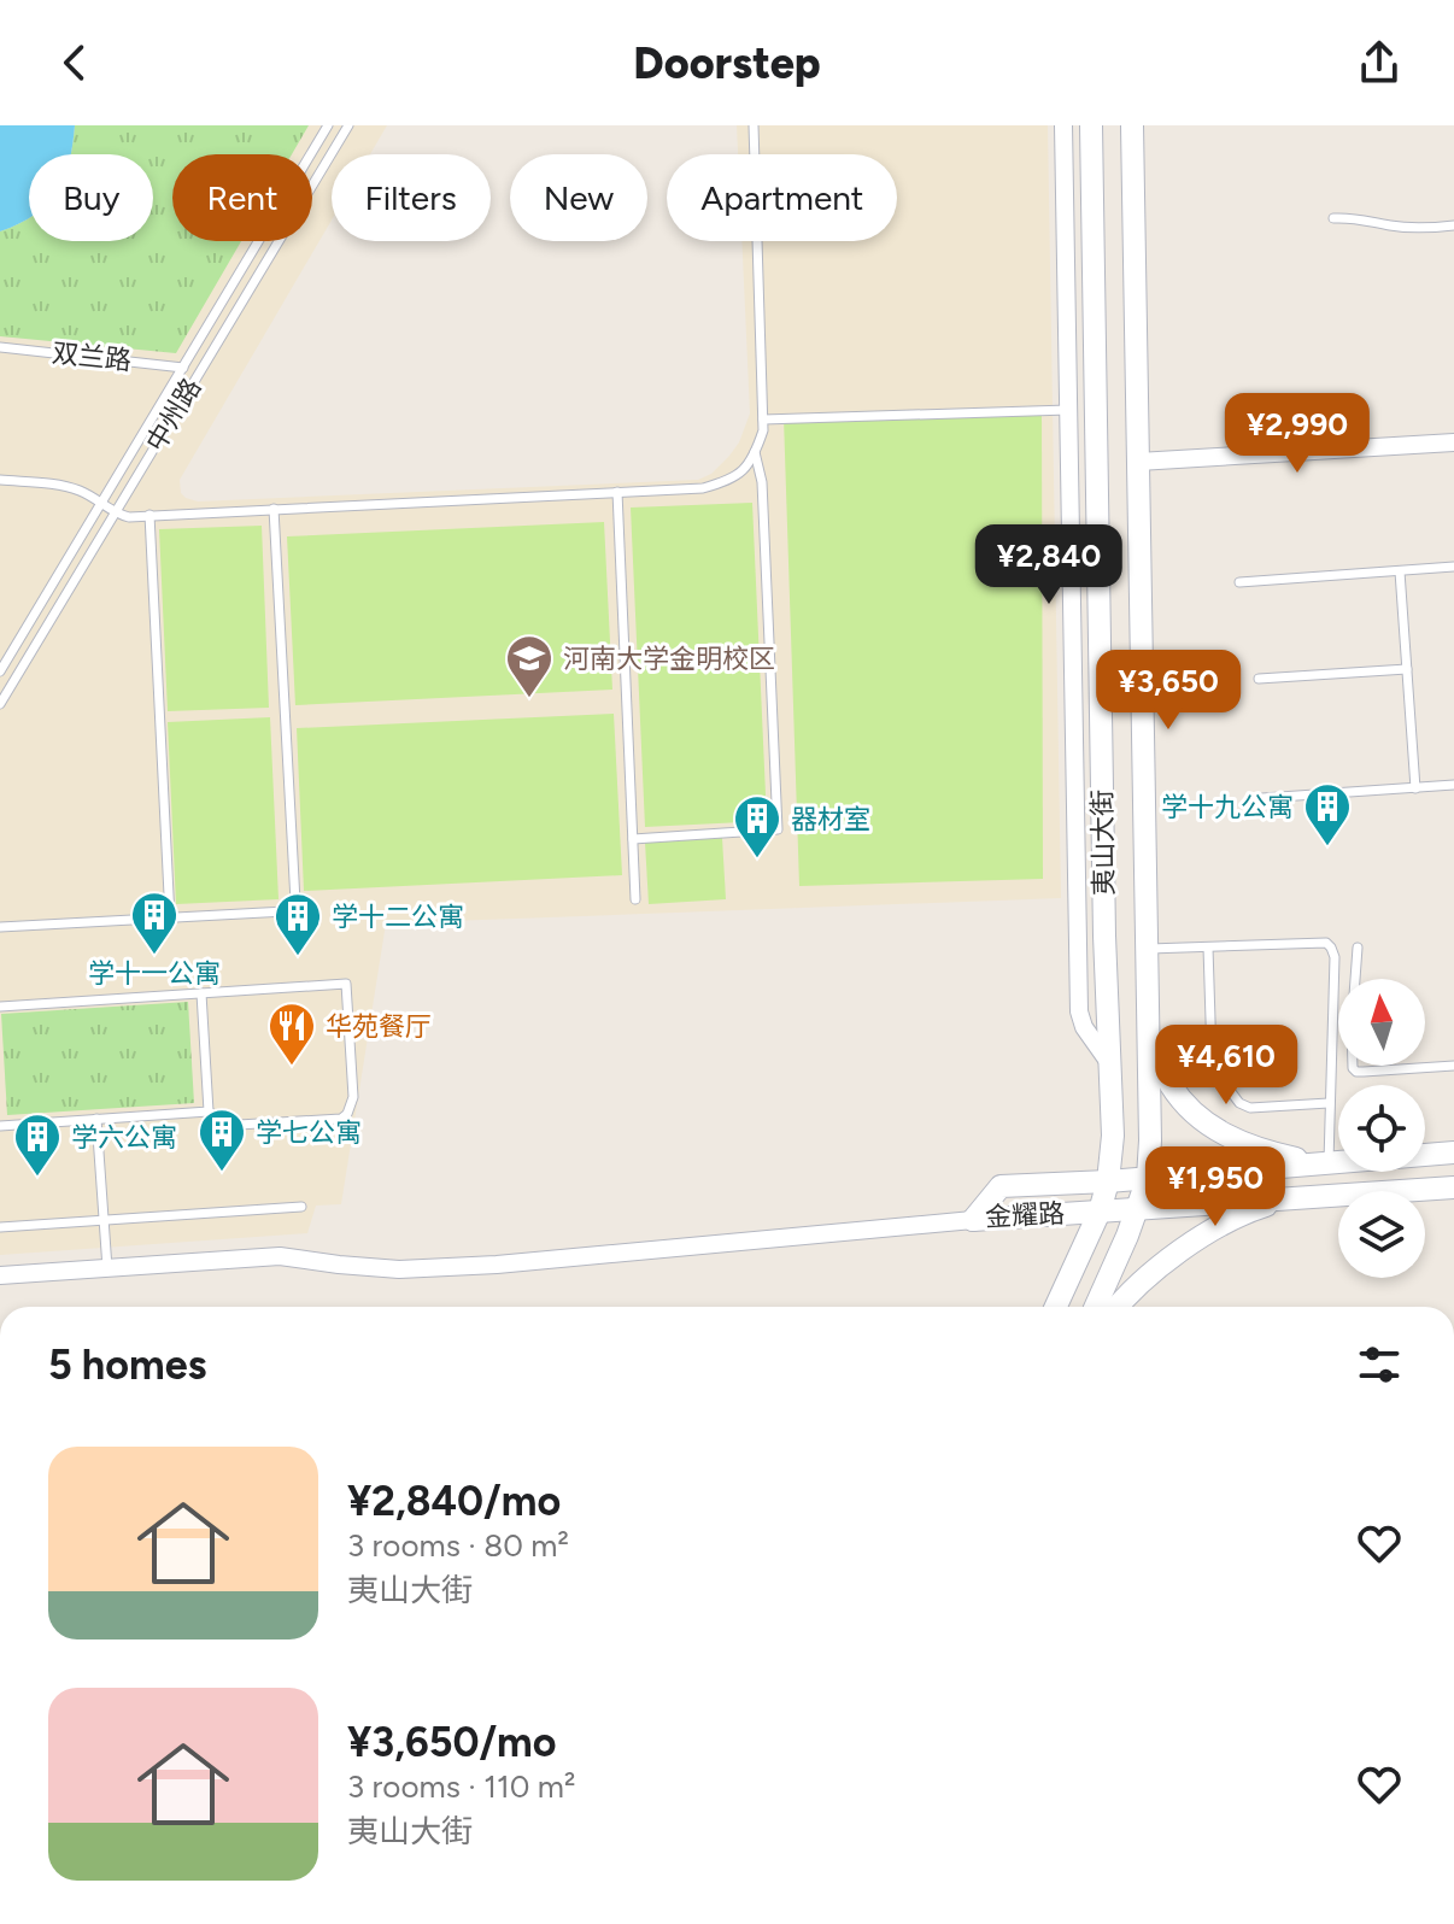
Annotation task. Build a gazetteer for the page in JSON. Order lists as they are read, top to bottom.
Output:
{
  "streets": {
    "main road": ["夷山大街", "金耀路"],
    "lane": ["双兰路", "中州路"]
  },
  "crossings": [
    ["双兰路", "中州路"],
    ["夷山大街", "金耀路"]
  ],
  "places": {
    "school or university": ["河南大学金明校区"],
    "building": [
      "学十九公寓",
      "器材室",
      "学十一公寓",
      "学十二公寓",
      "学七公寓",
      "学六公寓"
    ],
    "restaurant": ["华苑餐厅"]
  },
  "north": "top",
  "page": {
    "header": "Doorstep",
    "chip": [
      "Buy",
      "Rent",
      "Filters",
      "New",
      "Apartment"
    ],
    "price": [
      "¥2,990",
      "¥2,840",
      "¥3,650",
      "¥4,610",
      "¥1,950"
    ],
    "heading": "5 homes",
    "list": [
      {
        "name": "¥2,840/mo",
        "note": "3 rooms · 80 m² · 夷山大街"
      },
      {
        "name": "¥3,650/mo",
        "note": "3 rooms · 110 m² · 夷山大街"
      }
    ]
  }
}
